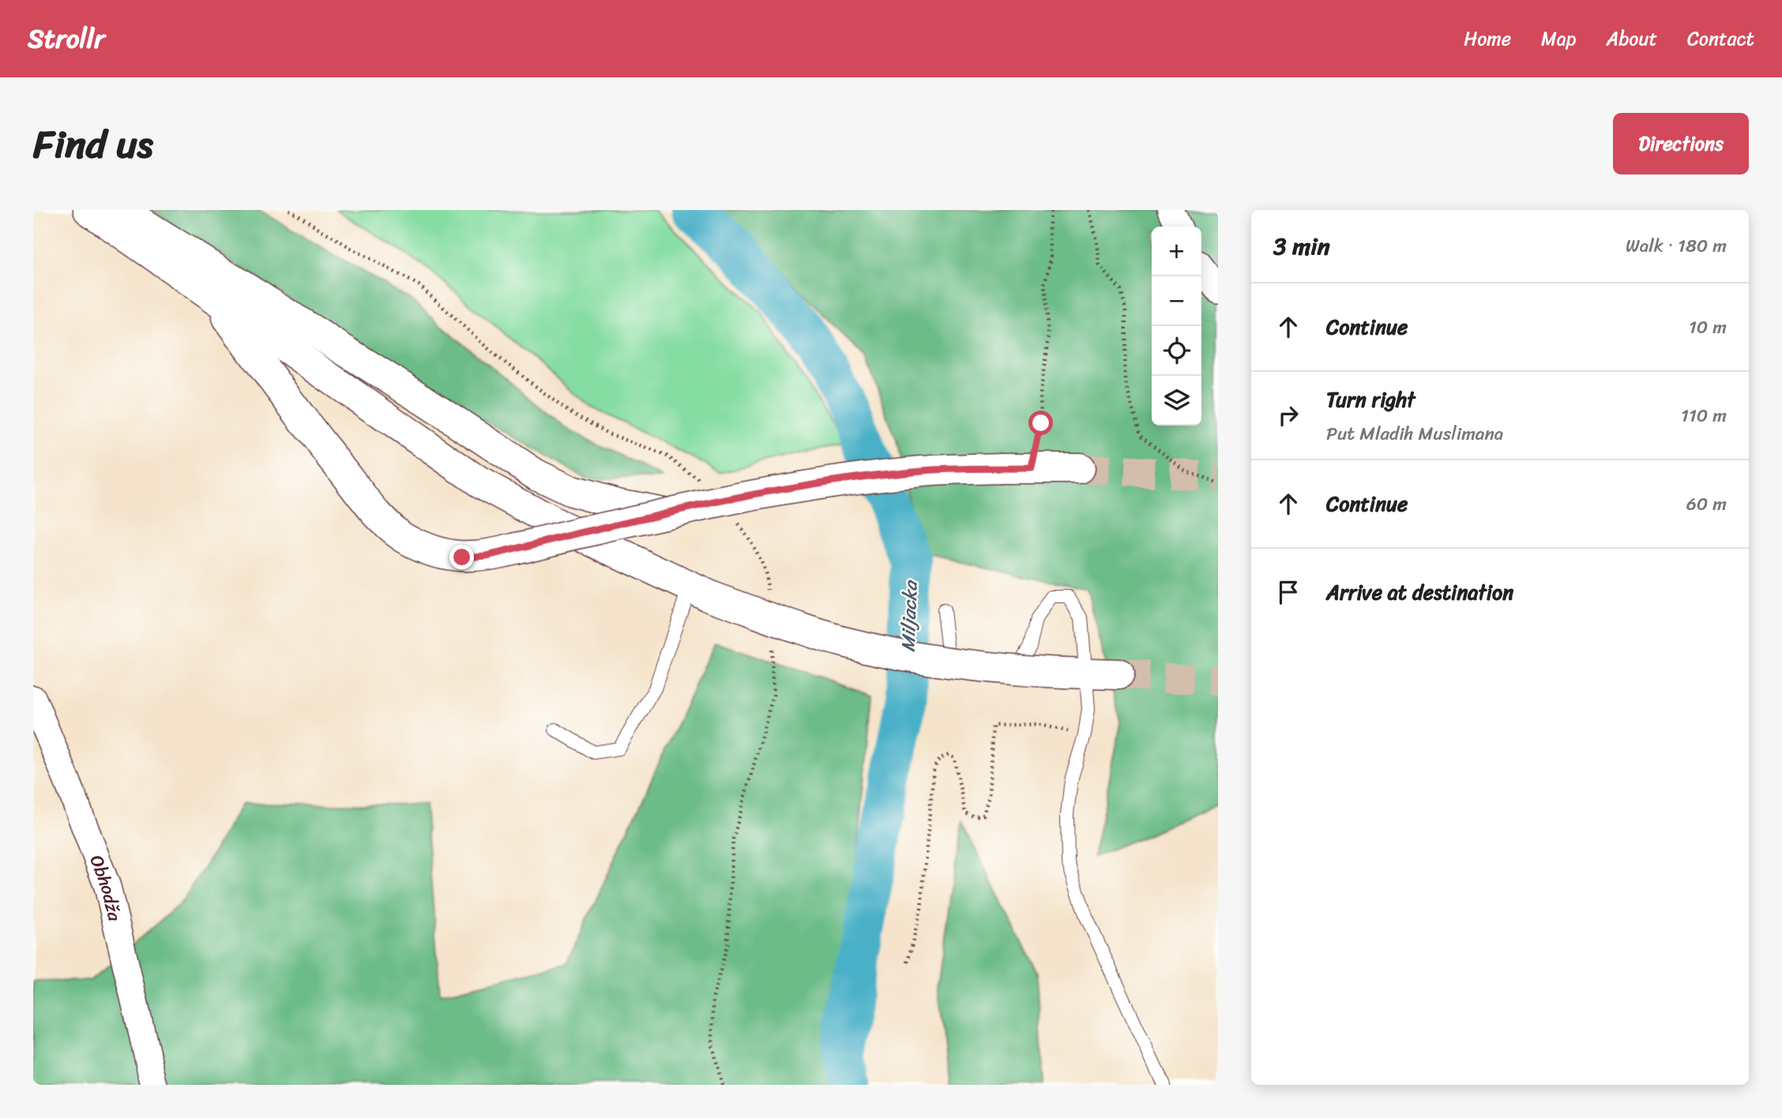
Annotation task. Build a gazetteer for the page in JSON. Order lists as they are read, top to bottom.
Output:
{
  "streets": {
    "street": ["Obhodža"]
  },
  "water": ["Miljacka"],
  "page": {
    "header": "Strollr",
    "nav": [
      "Home",
      "Map",
      "About",
      "Contact"
    ],
    "title": "Find us",
    "buttons": "Directions",
    "heading": ["3 min", "Walk · 180 m"],
    "map_buttons": ["+", "−"],
    "list": [
      ["Continue", "10 m"],
      ["Turn right", "Put Mladih Muslimana", "110 m"],
      ["Continue", "60 m"],
      "Arrive at destination"
    ]
  }
}
